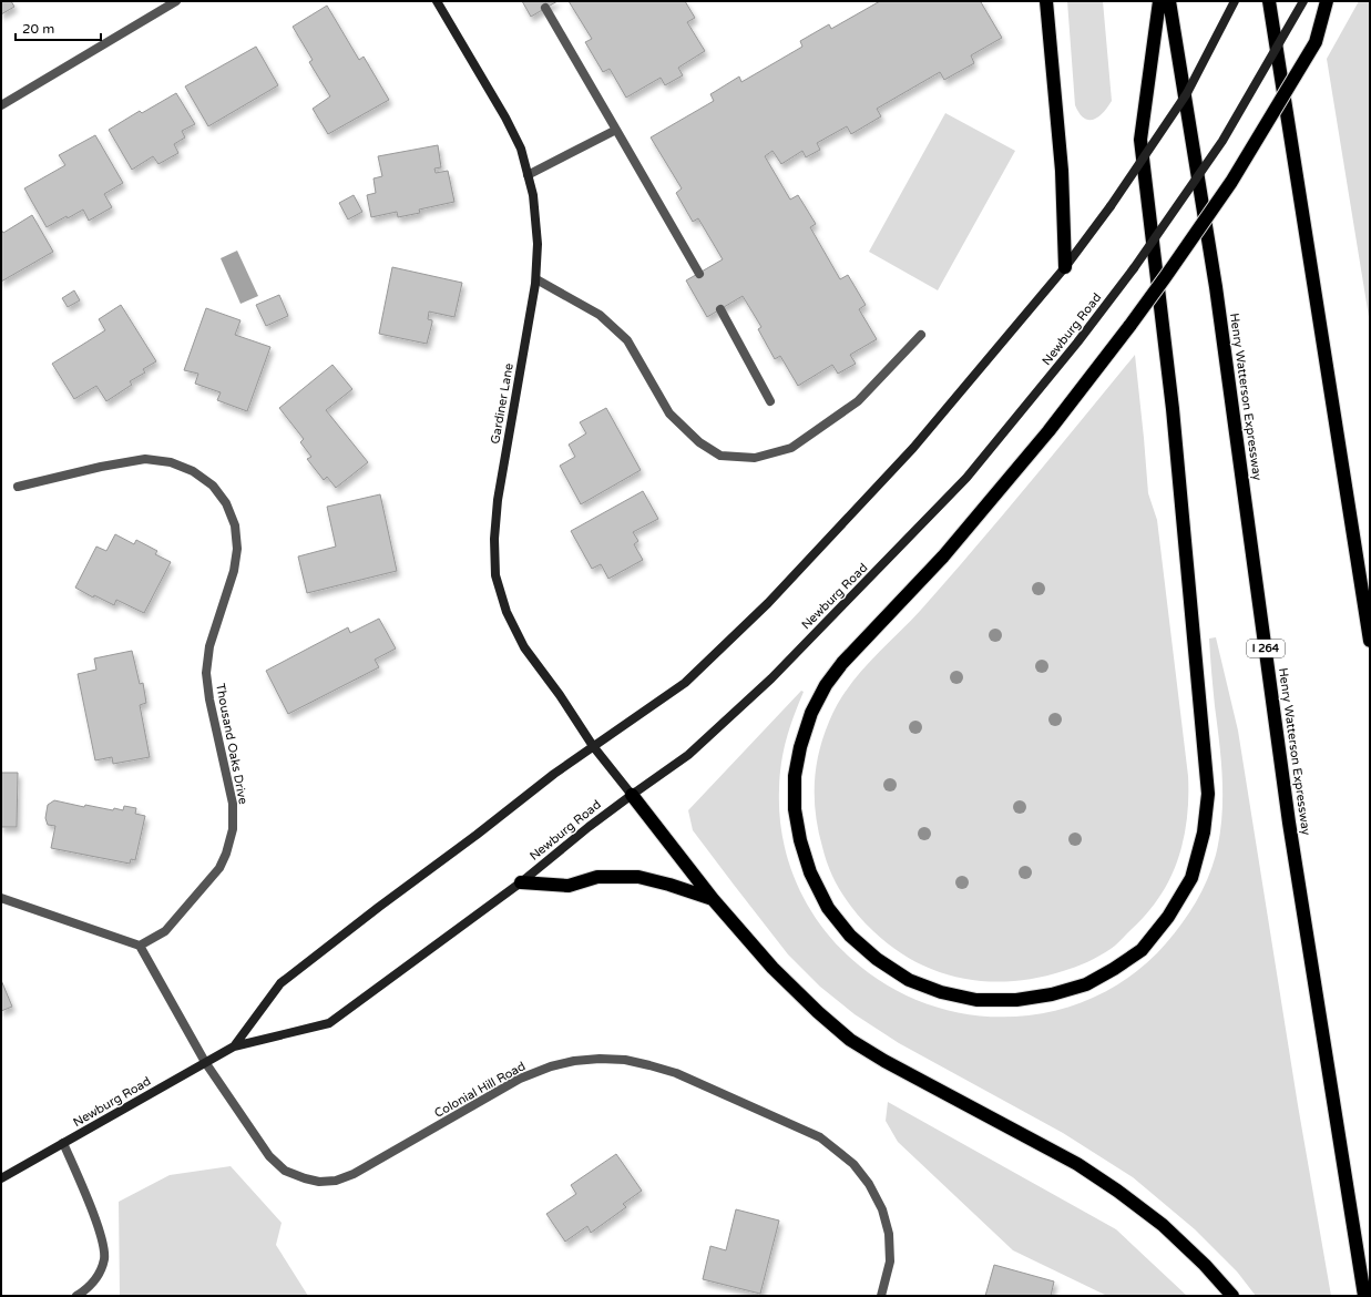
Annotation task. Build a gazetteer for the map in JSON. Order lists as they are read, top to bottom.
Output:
{
  "streets": {
    "highway": ["Henry Watterson Expressway", "I 264"],
    "main road": ["Newburg Road", "Gardiner Lane"],
    "street": ["Thousand Oaks Drive", "Colonial Hill Road"]
  },
  "crossings": [
    ["Newburg Road", "Gardiner Lane"],
    ["Newburg Road", "Colonial Hill Road"]
  ],
  "scale_bar": "20 m"
}
